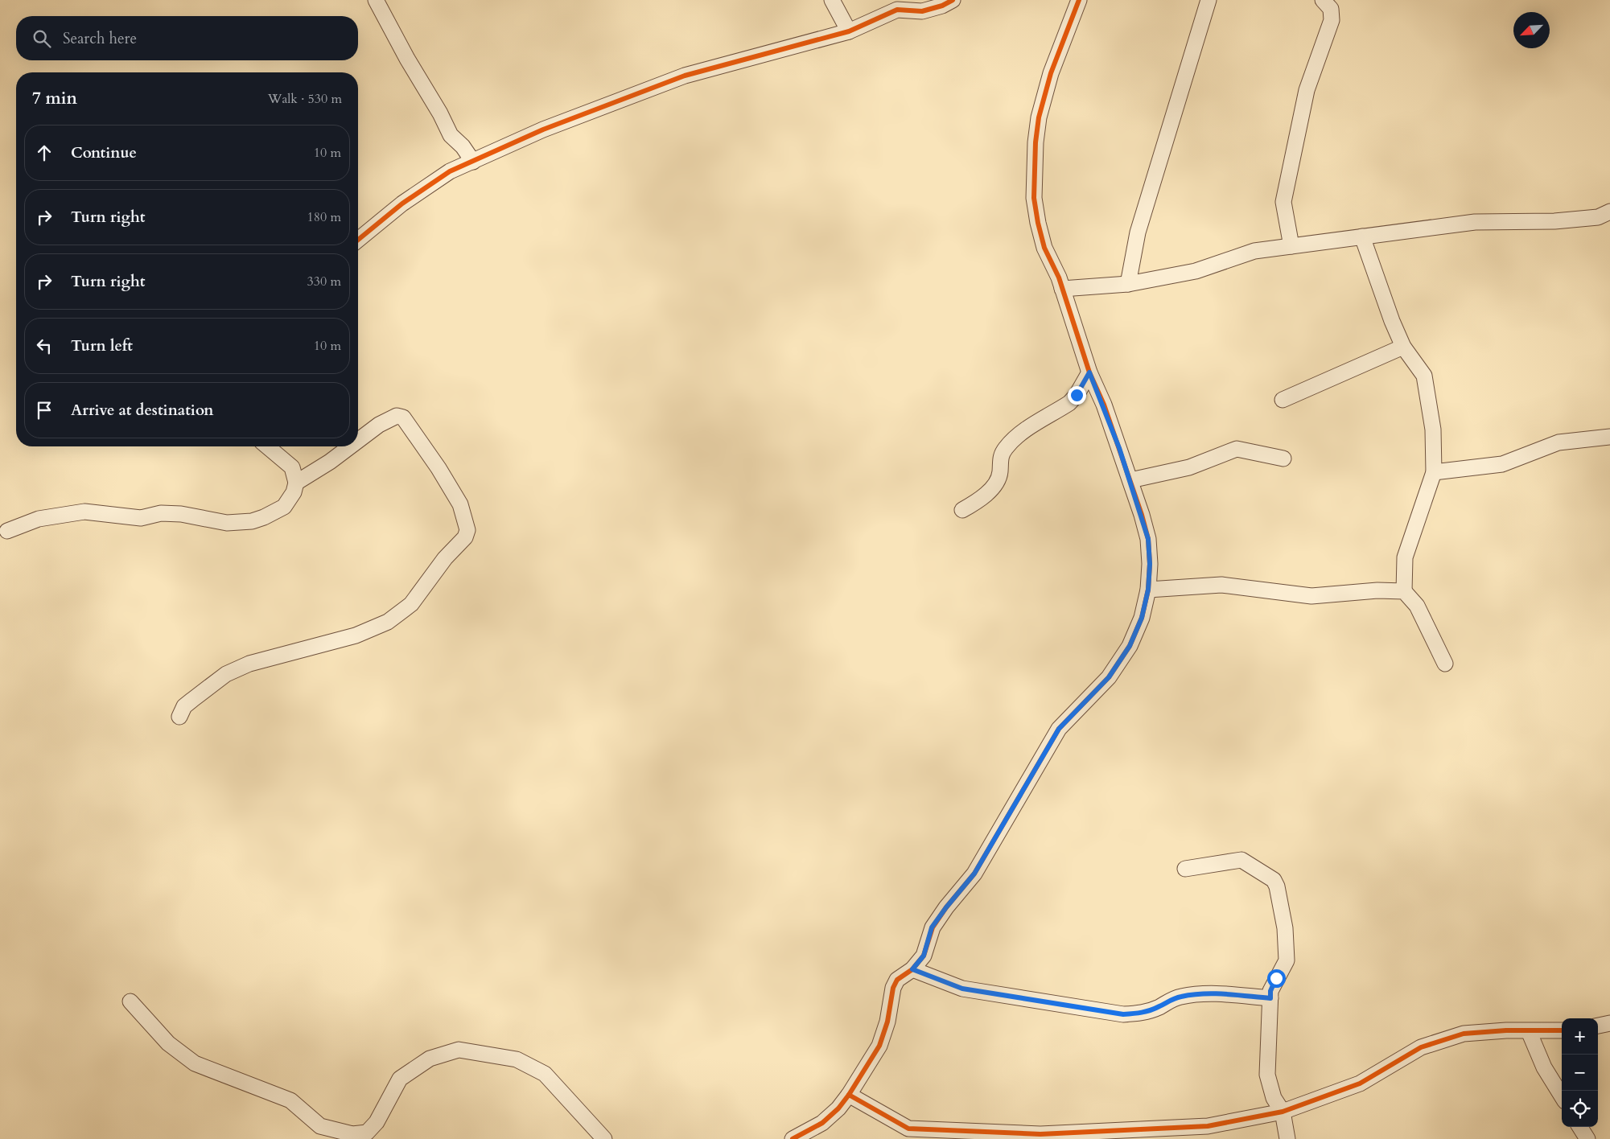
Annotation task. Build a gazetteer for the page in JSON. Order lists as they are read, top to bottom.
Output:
{
  "north": "bottom left",
  "page": {
    "search": "Search here",
    "heading": ["7 min", "Walk · 530 m"],
    "list": [
      ["Continue", "10 m"],
      ["Turn right", "180 m"],
      ["Turn right", "330 m"],
      ["Turn left", "10 m"],
      "Arrive at destination"
    ],
    "map_buttons": ["+", "−"]
  }
}
